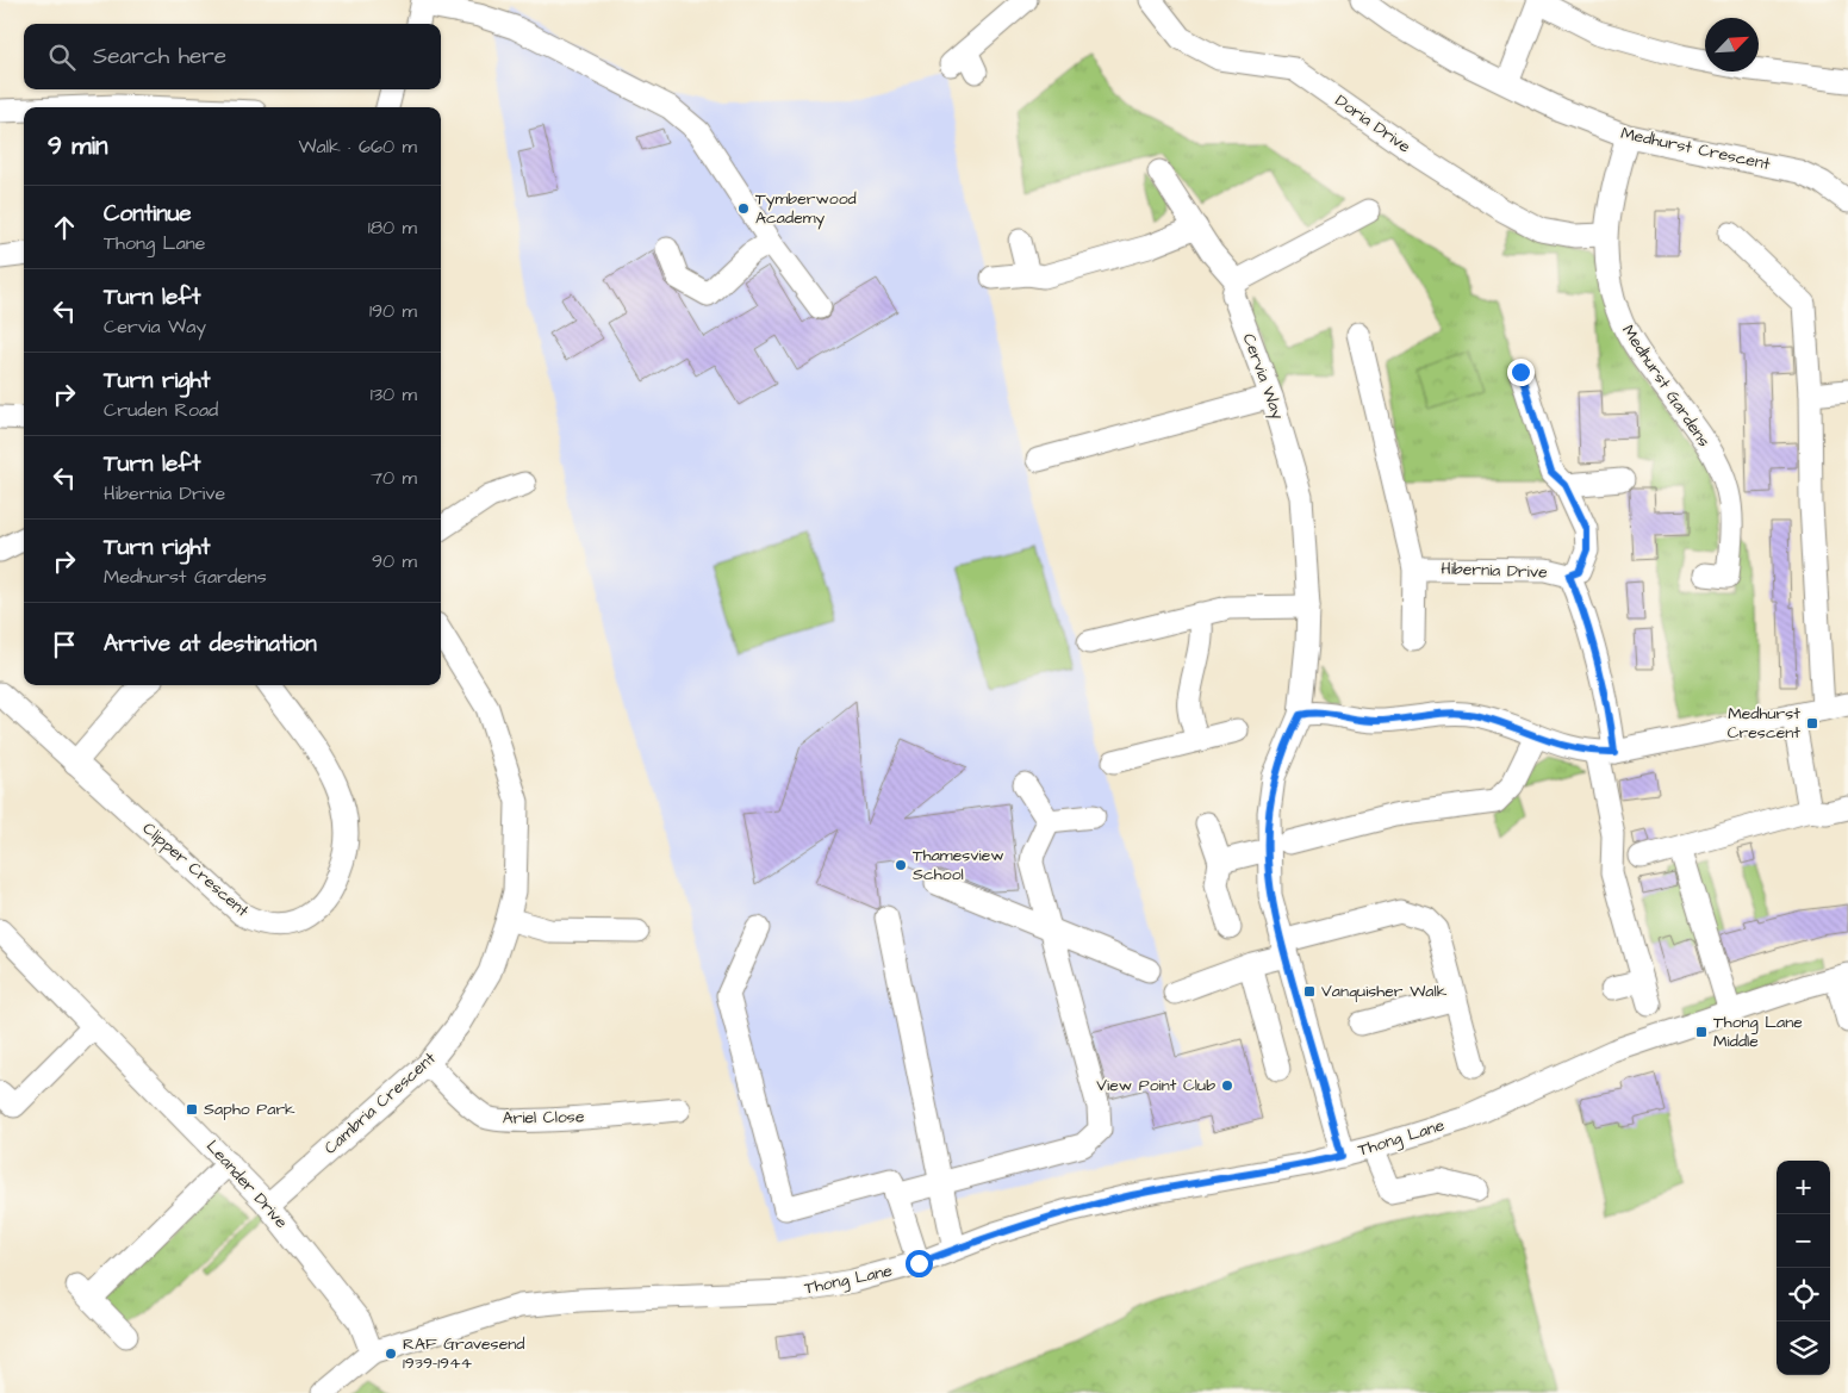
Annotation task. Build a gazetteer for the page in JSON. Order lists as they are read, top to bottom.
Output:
{
  "streets": {
    "street": [
      "Doria Drive",
      "Medhurst Crescent",
      "Cervia Way",
      "Medhurst Gardens",
      "Hibernia Drive",
      "Clipper Crescent",
      "Cambria Crescent",
      "Ariel Close",
      "Thong Lane",
      "Leander Drive"
    ]
  },
  "crossings": [
    ["Doria Drive", "Medhurst Gardens"],
    ["Medhurst Crescent", "Medhurst Gardens"],
    ["Cervia Way", "Thong Lane"],
    ["Cambria Crescent", "Ariel Close"],
    ["Cambria Crescent", "Leander Drive"],
    ["Thong Lane", "Leander Drive"]
  ],
  "places": {
    "other": [
      "Tymberwood Academy",
      "Thamesview School",
      "View Point Club",
      "RAF Gravesend 1939-1944"
    ],
    "transit": [
      "Medhurst Crescent",
      "Vanquisher Walk",
      "Thong Lane Middle",
      "Sapho Park"
    ]
  },
  "north": "top right",
  "page": {
    "search": "Search here",
    "heading": ["9 min", "Walk · 660 m"],
    "list": [
      ["Continue", "Thong Lane", "180 m"],
      ["Turn left", "Cervia Way", "190 m"],
      ["Turn right", "Cruden Road", "130 m"],
      ["Turn left", "Hibernia Drive", "70 m"],
      ["Turn right", "Medhurst Gardens", "90 m"],
      "Arrive at destination"
    ],
    "map_buttons": ["+", "−"]
  }
}
